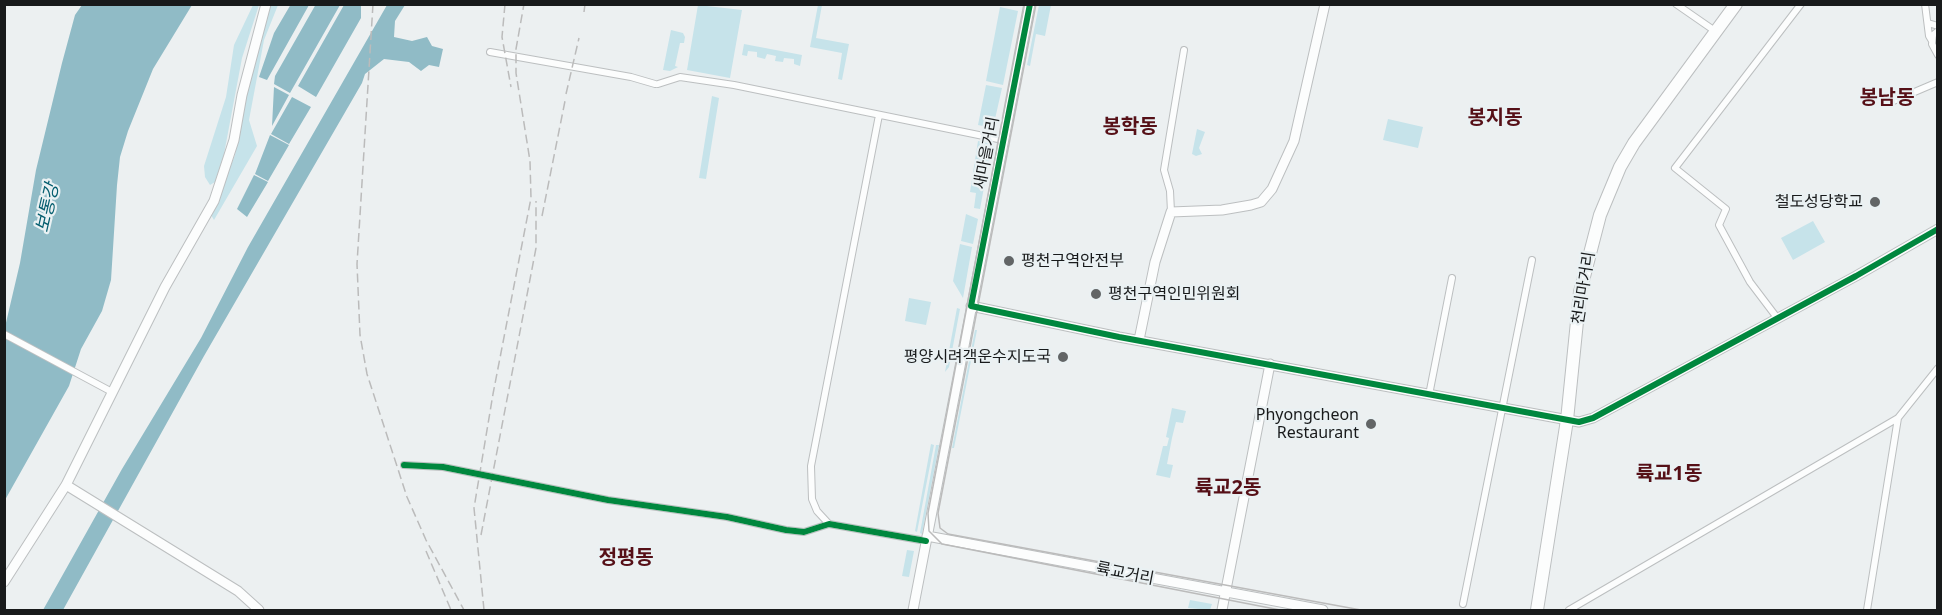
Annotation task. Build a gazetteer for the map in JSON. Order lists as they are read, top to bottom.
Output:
{
  "streets": {
    "highway": ["천리마거리"],
    "street": ["새마을거리", "륙교거리"]
  },
  "crossings": [
    ["새마을거리", "륙교거리"]
  ],
  "districts": [
    "봉남동",
    "봉지동",
    "봉학동",
    "륙교1동",
    "륙교2동",
    "정평동"
  ],
  "water": ["보통강"],
  "places": [
    "철도성당학교",
    "평천구역안전부",
    "평천구역인민위원회",
    "평양시려객운수지도국",
    "Phyongcheon Restaurant"
  ]
}
